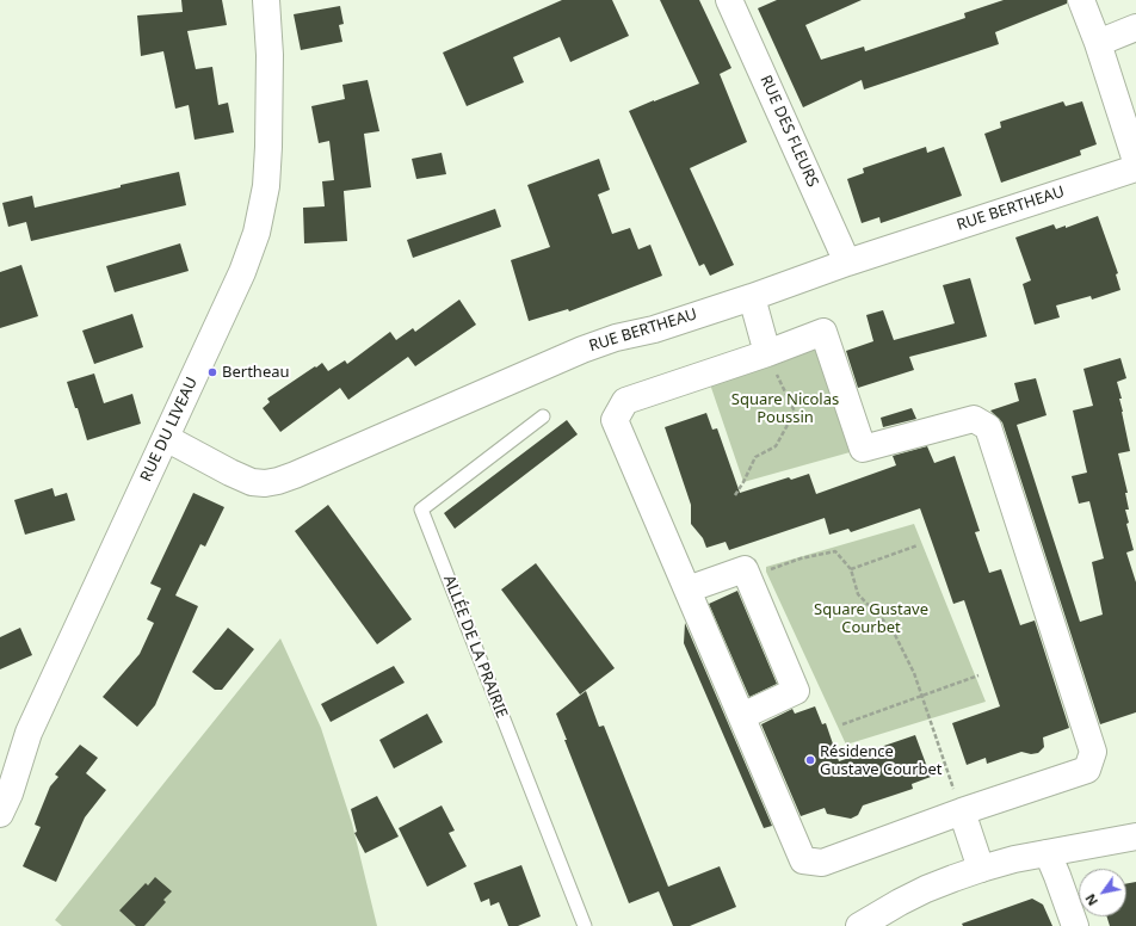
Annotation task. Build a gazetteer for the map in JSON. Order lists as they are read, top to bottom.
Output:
{
  "streets": {
    "street": ["RUE DES FLEURS", "RUE BERTHEAU", "RUE DU LIVEAU"],
    "lane": ["ALLÉE DE LA PRAIRIE"]
  },
  "crossings": [
    ["RUE DES FLEURS", "RUE BERTHEAU"],
    ["RUE BERTHEAU", "RUE DU LIVEAU"]
  ],
  "parks": ["Square Nicolas Poussin", "Square Gustave Courbet"],
  "places": ["Bertheau", "Résidence Gustave Courbet"],
  "north": "bottom left"
}
